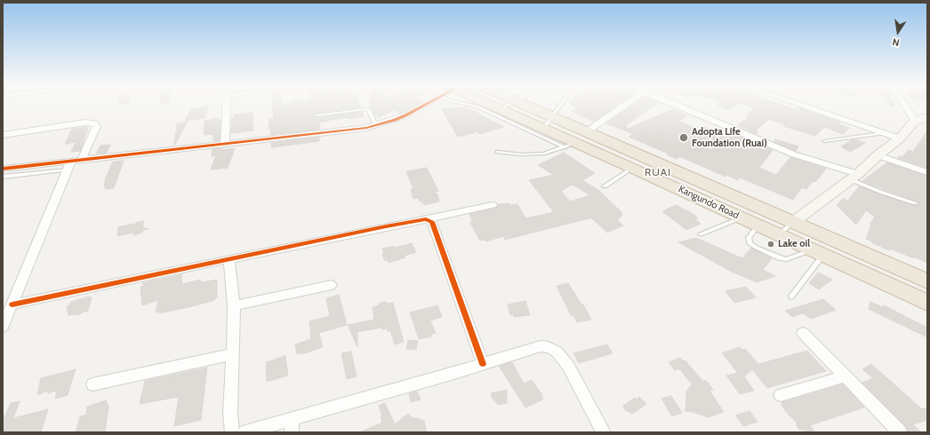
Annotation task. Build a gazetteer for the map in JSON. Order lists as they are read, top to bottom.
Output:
{
  "streets": {
    "highway": ["Kangundo Road"]
  },
  "districts": ["RUAI"],
  "places": ["Adopta Life Foundation (Ruai)", "Lake oil"],
  "north": "bottom"
}
